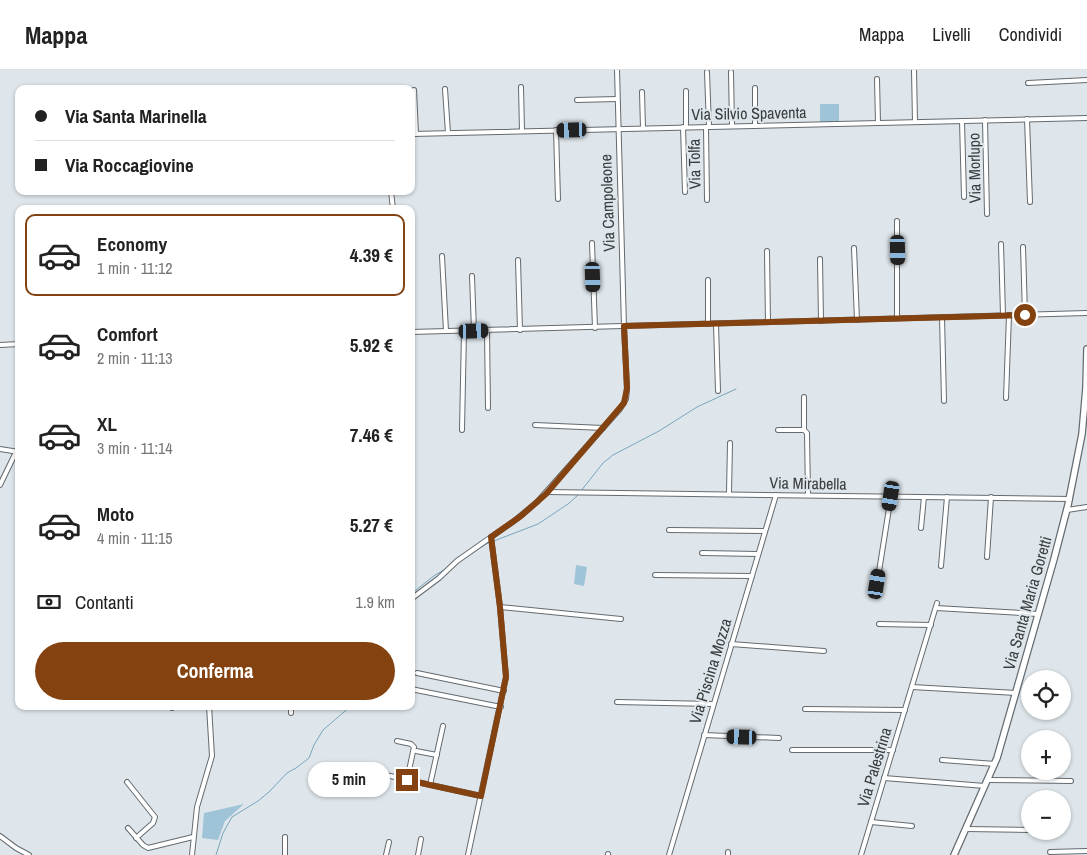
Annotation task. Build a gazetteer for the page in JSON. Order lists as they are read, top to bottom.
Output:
{
  "streets": {
    "main road": ["Via Santa Maria Goretti"],
    "street": [
      "Via Silvio Spaventa",
      "Via Tolfa",
      "Via Morlupo",
      "Via Campoleone",
      "Via Mirabella",
      "Via Piscina Mozza",
      "Via Palestrina"
    ]
  },
  "crossings": [
    ["Via Silvio Spaventa", "Via Tolfa"],
    ["Via Silvio Spaventa", "Via Morlupo"],
    ["Via Silvio Spaventa", "Via Campoleone"],
    ["Via Campoleone", "Via Mirabella"],
    ["Via Mirabella", "Via Santa Maria Goretti"],
    ["Via Mirabella", "Via Piscina Mozza"]
  ],
  "page": {
    "header": "Mappa",
    "nav": ["Mappa", "Livelli", "Condividi"],
    "banner": ["Via Santa Marinella", "Via Roccagiovine"],
    "list": [
      {
        "name": "Economy",
        "note": "1 min · 11:12",
        "value": "4.39 €"
      },
      {
        "name": "Comfort",
        "note": "2 min · 11:13",
        "value": "5.92 €"
      },
      {
        "name": "XL",
        "note": "3 min · 11:14",
        "value": "7.46 €"
      },
      {
        "name": "Moto",
        "note": "4 min · 11:15",
        "value": "5.27 €"
      }
    ],
    "pay": ["Contanti", "1.9 km"],
    "buttons": "Conferma",
    "map_buttons": ["+", "−"],
    "bubble": "5 min"
  }
}
